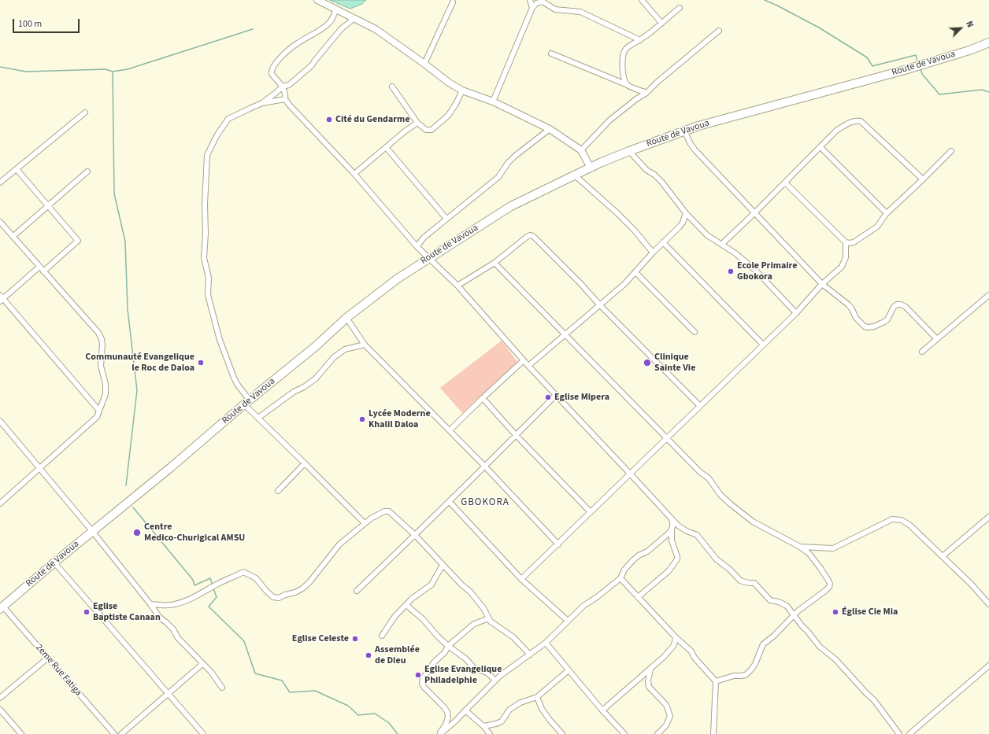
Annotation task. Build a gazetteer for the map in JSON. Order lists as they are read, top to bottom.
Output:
{
  "streets": {
    "main road": ["Route de Vavoua"],
    "street": ["2eme Rue Fatiga"]
  },
  "crossings": [
    ["Route de Vavoua", "2eme Rue Fatiga"]
  ],
  "districts": ["GBOKORA"],
  "places": [
    "Cité du Gendarme",
    "Ecole Primaire Gbokora",
    "Communauté Evangelique le Roc de Daloa",
    "Clinique Sainte Vie",
    "Eglise Mipera",
    "Lycée Moderne Khalil Daloa",
    "Centre Medico-Churigical AMSU",
    "Eglise Baptiste Canaan",
    "Église Cie Mia",
    "Eglise Celeste",
    "Assemblée de Dieu",
    "Eglise Evangelique Philadelphie"
  ],
  "scale_bar": "100 m",
  "north": "top right"
}
